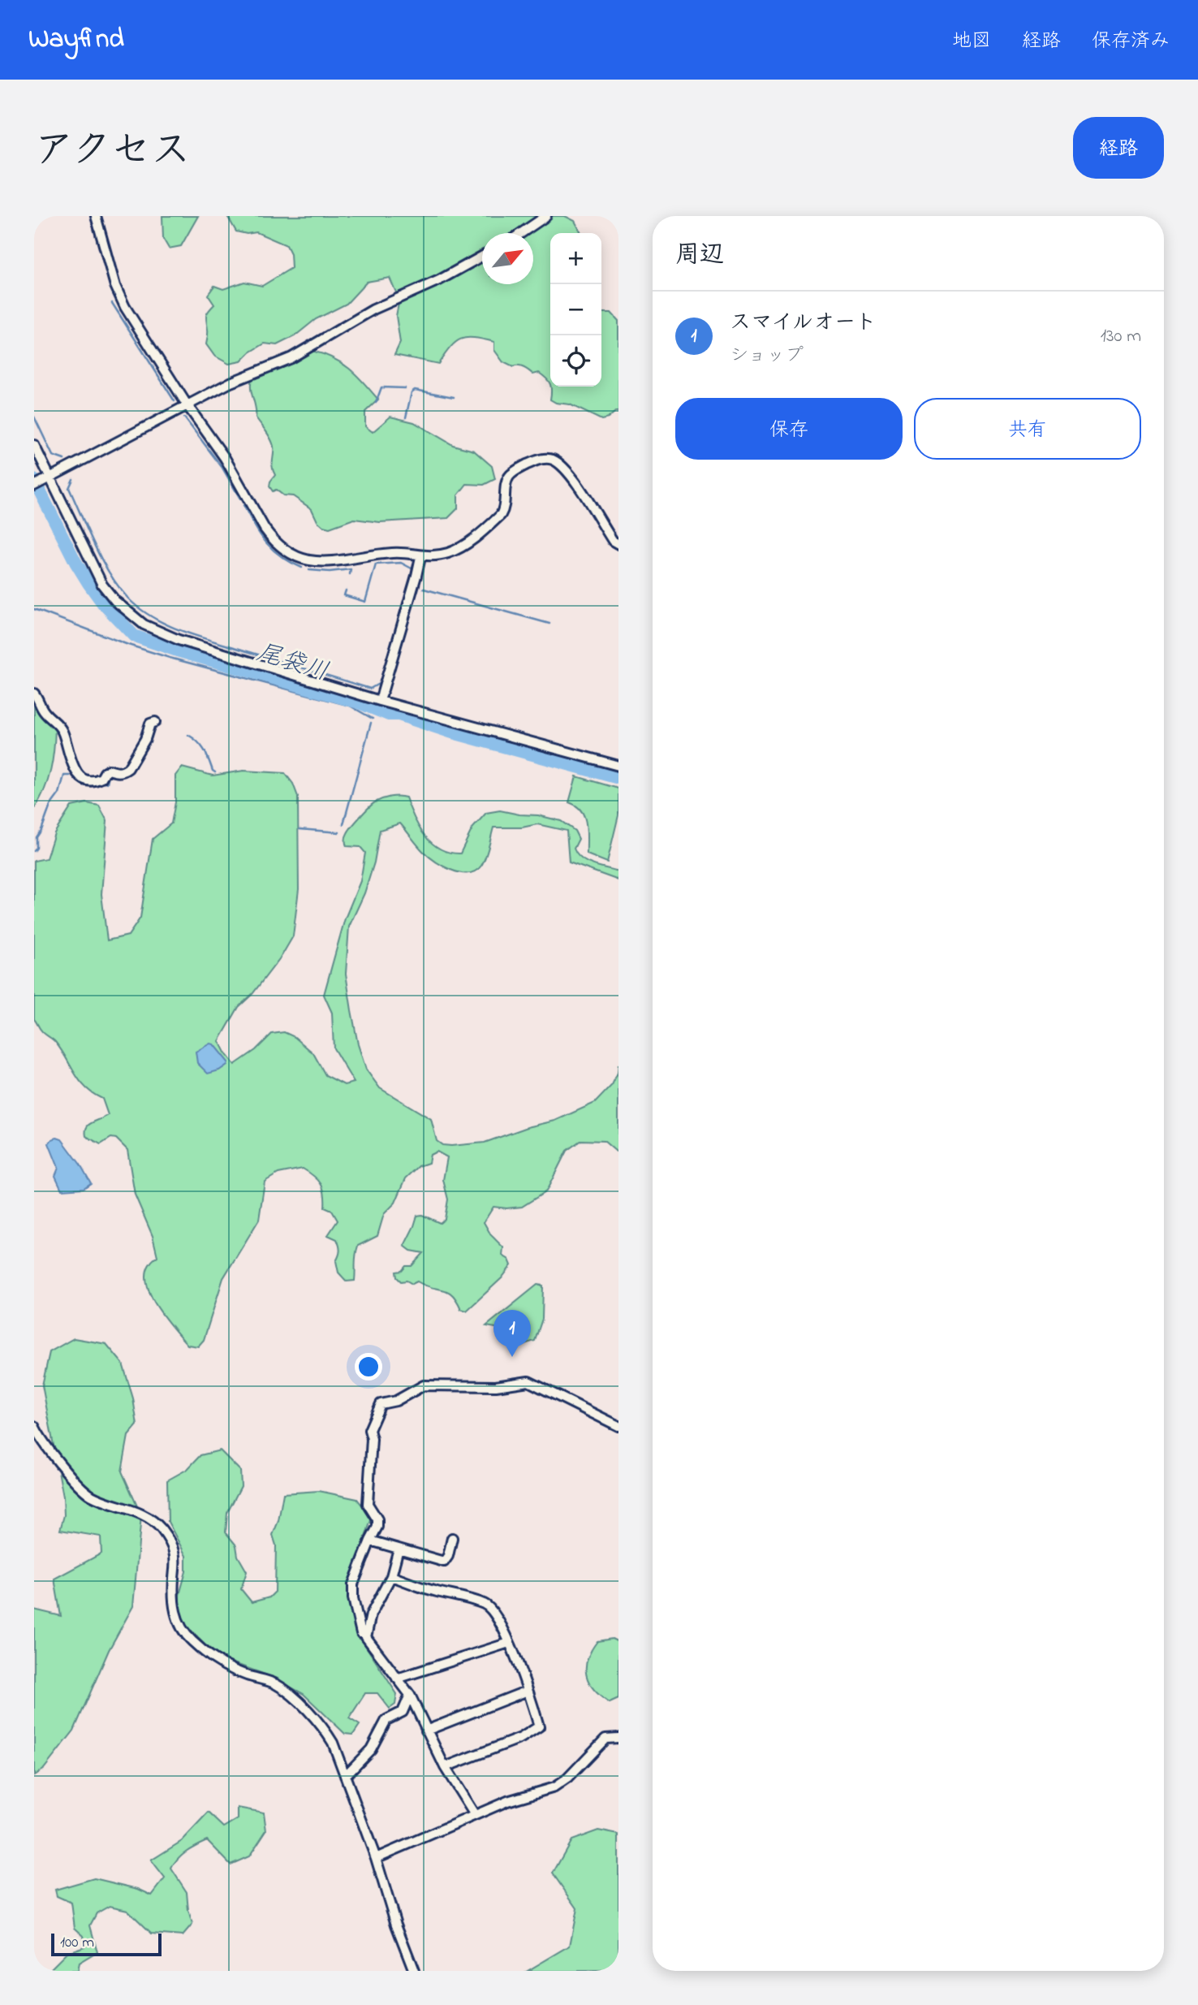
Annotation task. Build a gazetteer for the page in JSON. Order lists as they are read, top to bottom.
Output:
{
  "water": ["尾袋川"],
  "scale_bar": "100 m",
  "north": "top right",
  "page": {
    "header": "Wayfind",
    "nav": ["地図", "経路", "保存済み"],
    "title": "アクセス",
    "buttons": [
      "経路",
      ["保存", "共有"]
    ],
    "heading": "周辺",
    "map_buttons": ["+", "−"],
    "list": [
      {
        "mark": "1",
        "name": "スマイルオート",
        "note": "ショップ",
        "value": "130 m"
      }
    ],
    "pins": "1",
    "scale": "100 m"
  }
}
